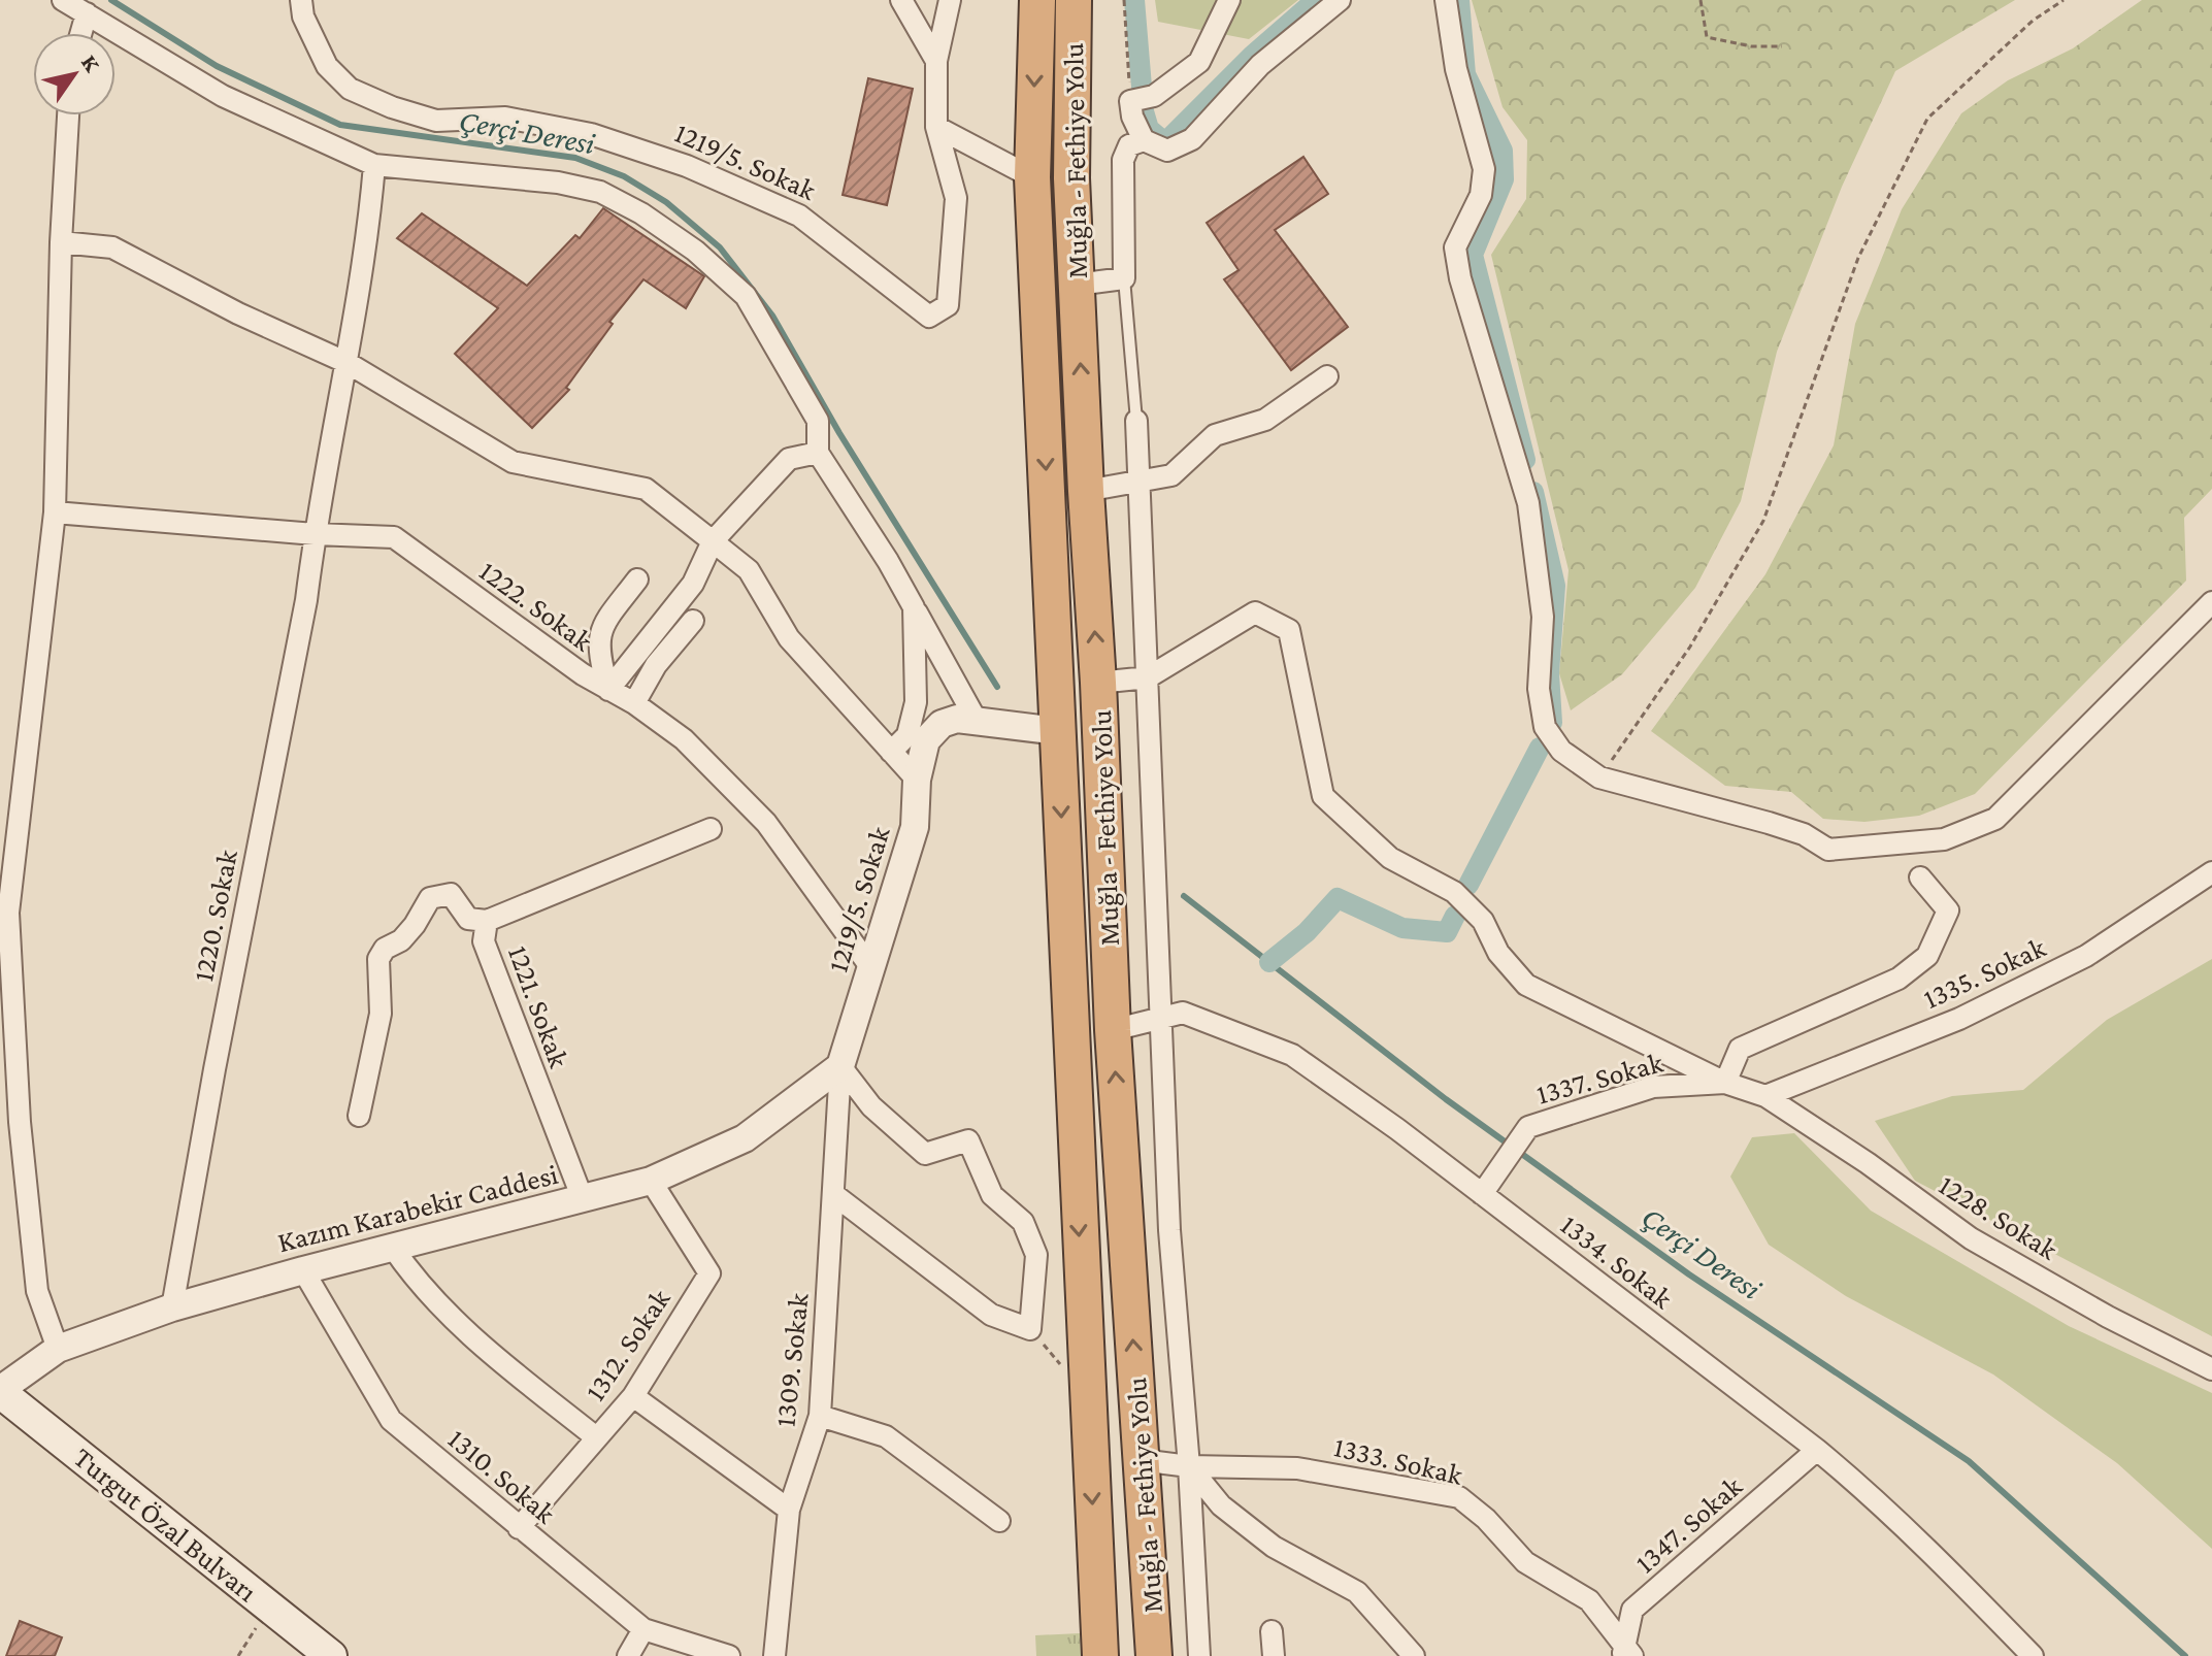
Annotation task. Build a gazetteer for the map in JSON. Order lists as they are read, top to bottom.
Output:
{
  "streets": {
    "highway": ["Muğla - Fethiye Yolu"],
    "main road": ["Turgut Özal Bulvarı"],
    "street": [
      "1219/5. Sokak",
      "1222. Sokak",
      "1220. Sokak",
      "1335. Sokak",
      "1221. Sokak",
      "1337. Sokak",
      "Kazım Karabekir Caddesi",
      "1228. Sokak",
      "1334. Sokak",
      "1312. Sokak",
      "1309. Sokak",
      "1333. Sokak",
      "1310. Sokak",
      "1347. Sokak"
    ]
  },
  "crossings": [
    ["1219/5. Sokak", "Muğla - Fethiye Yolu"],
    ["1219/5. Sokak", "1222. Sokak"],
    ["1219/5. Sokak", "Kazım Karabekir Caddesi"],
    ["1219/5. Sokak", "1309. Sokak"],
    ["Muğla - Fethiye Yolu", "1334. Sokak"],
    ["Muğla - Fethiye Yolu", "1333. Sokak"],
    ["1222. Sokak", "1220. Sokak"],
    ["1220. Sokak", "Kazım Karabekir Caddesi"],
    ["1335. Sokak", "1337. Sokak"],
    ["1335. Sokak", "1228. Sokak"],
    ["1221. Sokak", "Kazım Karabekir Caddesi"],
    ["1337. Sokak", "1228. Sokak"],
    ["1337. Sokak", "1334. Sokak"],
    ["Kazım Karabekir Caddesi", "1312. Sokak"],
    ["Kazım Karabekir Caddesi", "1309. Sokak"],
    ["Kazım Karabekir Caddesi", "1310. Sokak"],
    ["Kazım Karabekir Caddesi", "Turgut Özal Bulvarı"],
    ["1334. Sokak", "1347. Sokak"],
    ["1312. Sokak", "1310. Sokak"],
    ["1333. Sokak", "1347. Sokak"]
  ],
  "water": ["Çerçi Deresi"],
  "north": "top right"
}
